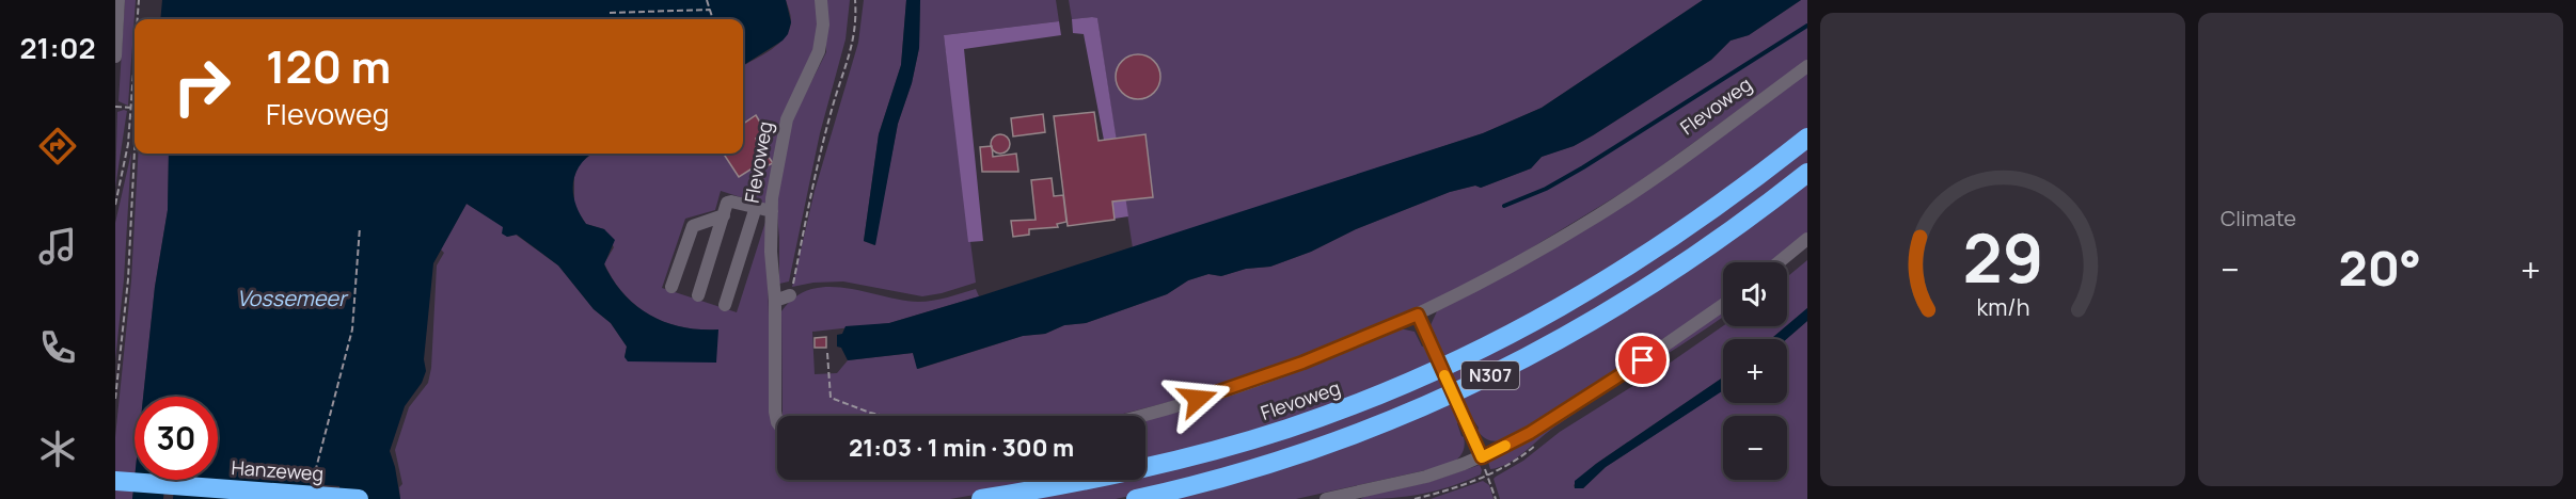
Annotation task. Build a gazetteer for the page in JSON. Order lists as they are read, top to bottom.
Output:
{
  "streets": {
    "highway": ["Flevoweg", "N307", "Hanzeweg"]
  },
  "water": ["Vossemeer"],
  "page": {
    "tabs": "21:02",
    "tile": "Climate",
    "turn": ["120 m", "Flevoweg"],
    "heat": ["−", "20°", "+"],
    "map_buttons": ["+", "−"],
    "limit": "30",
    "trip": "21:03 · 1 min · 300 m",
    "gauge": ["29", "km/h"]
  }
}
